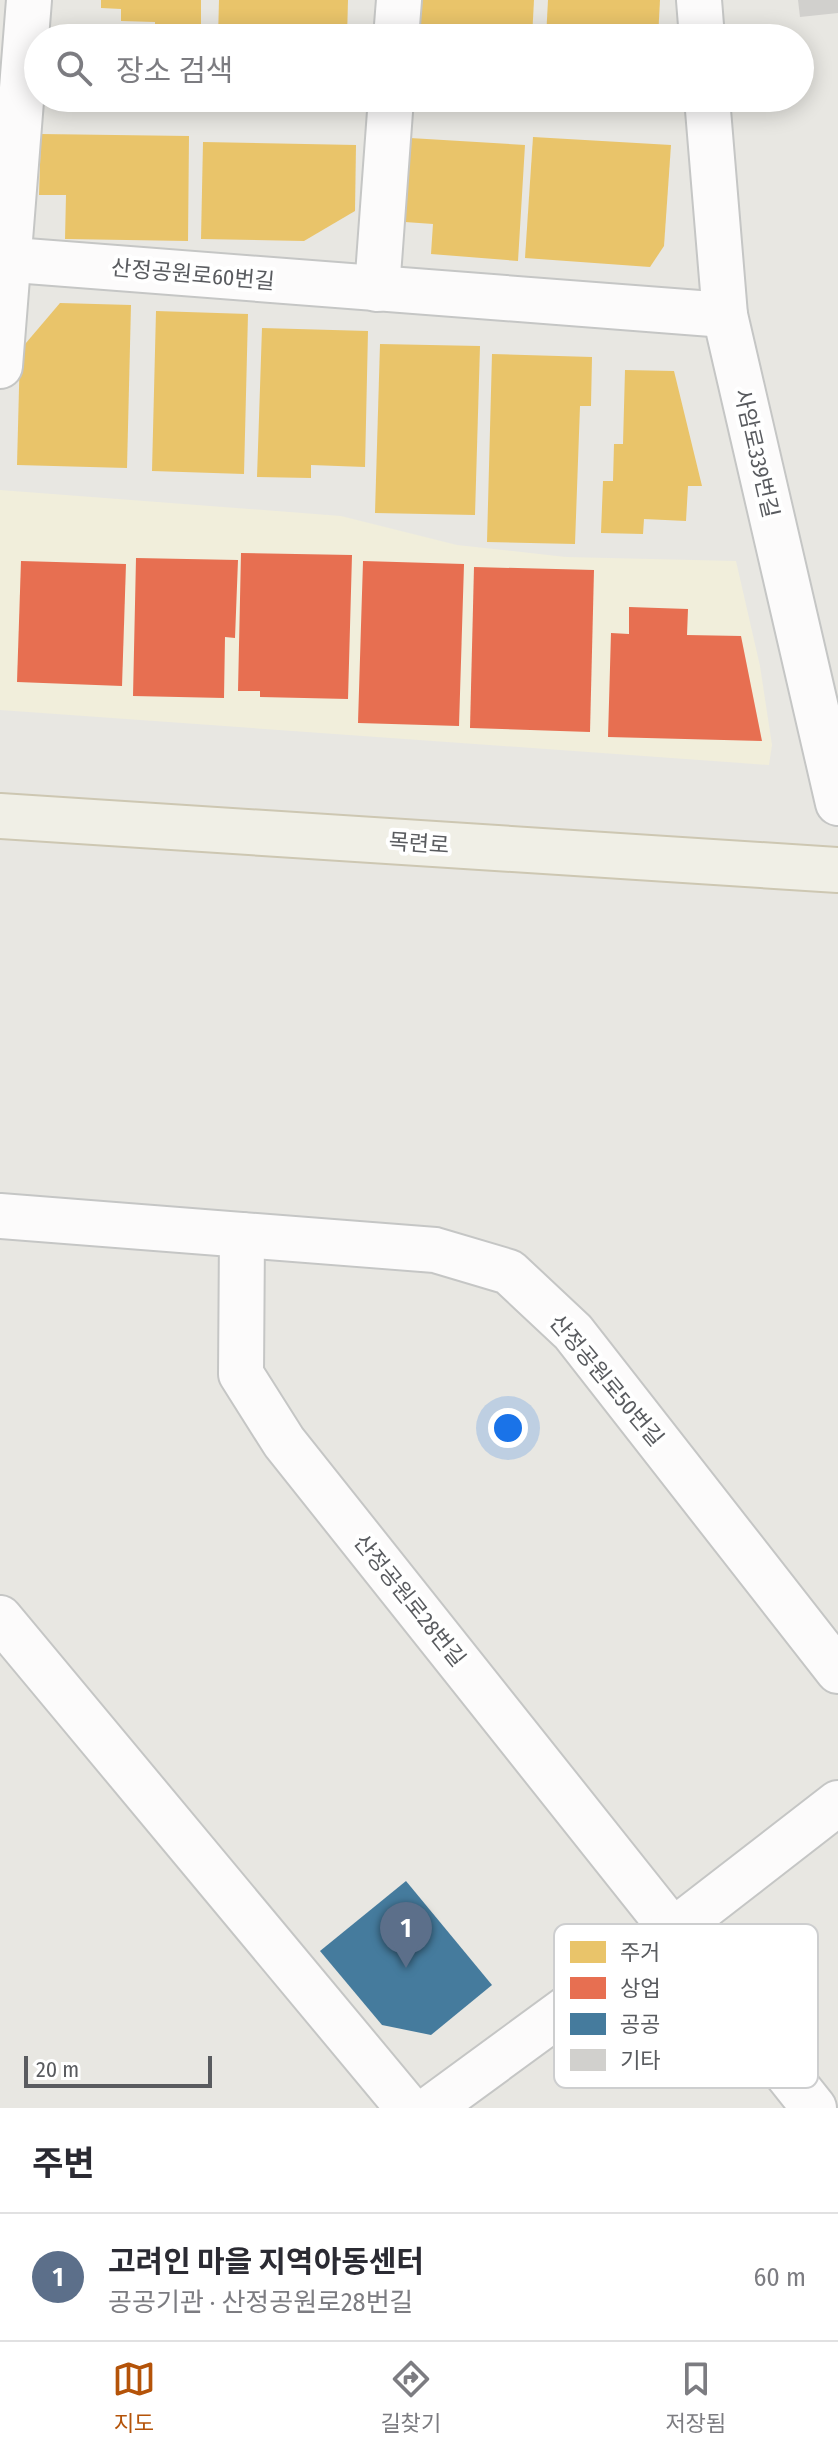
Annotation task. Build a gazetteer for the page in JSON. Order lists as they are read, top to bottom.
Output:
{
  "streets": {
    "main road": ["목련로"],
    "street": [
      "산정공원로60번길",
      "사암로339번길",
      "산정공원로50번길",
      "산정공원로28번길"
    ]
  },
  "crossings": [
    ["산정공원로60번길", "사암로339번길"],
    ["산정공원로50번길", "산정공원로28번길"]
  ],
  "legend": [
    "주거",
    "상업",
    "공공",
    "기타"
  ],
  "scale_bar": "20 m",
  "page": {
    "search": "장소 검색",
    "pins": "1",
    "scale": "20 m",
    "heading": "주변",
    "list": [
      {
        "mark": "1",
        "name": "고려인 마을 지역아동센터",
        "note": "공공기관 · 산정공원로28번길",
        "value": "60 m"
      }
    ],
    "nav": ["지도", "길찾기", "저장됨"]
  }
}
